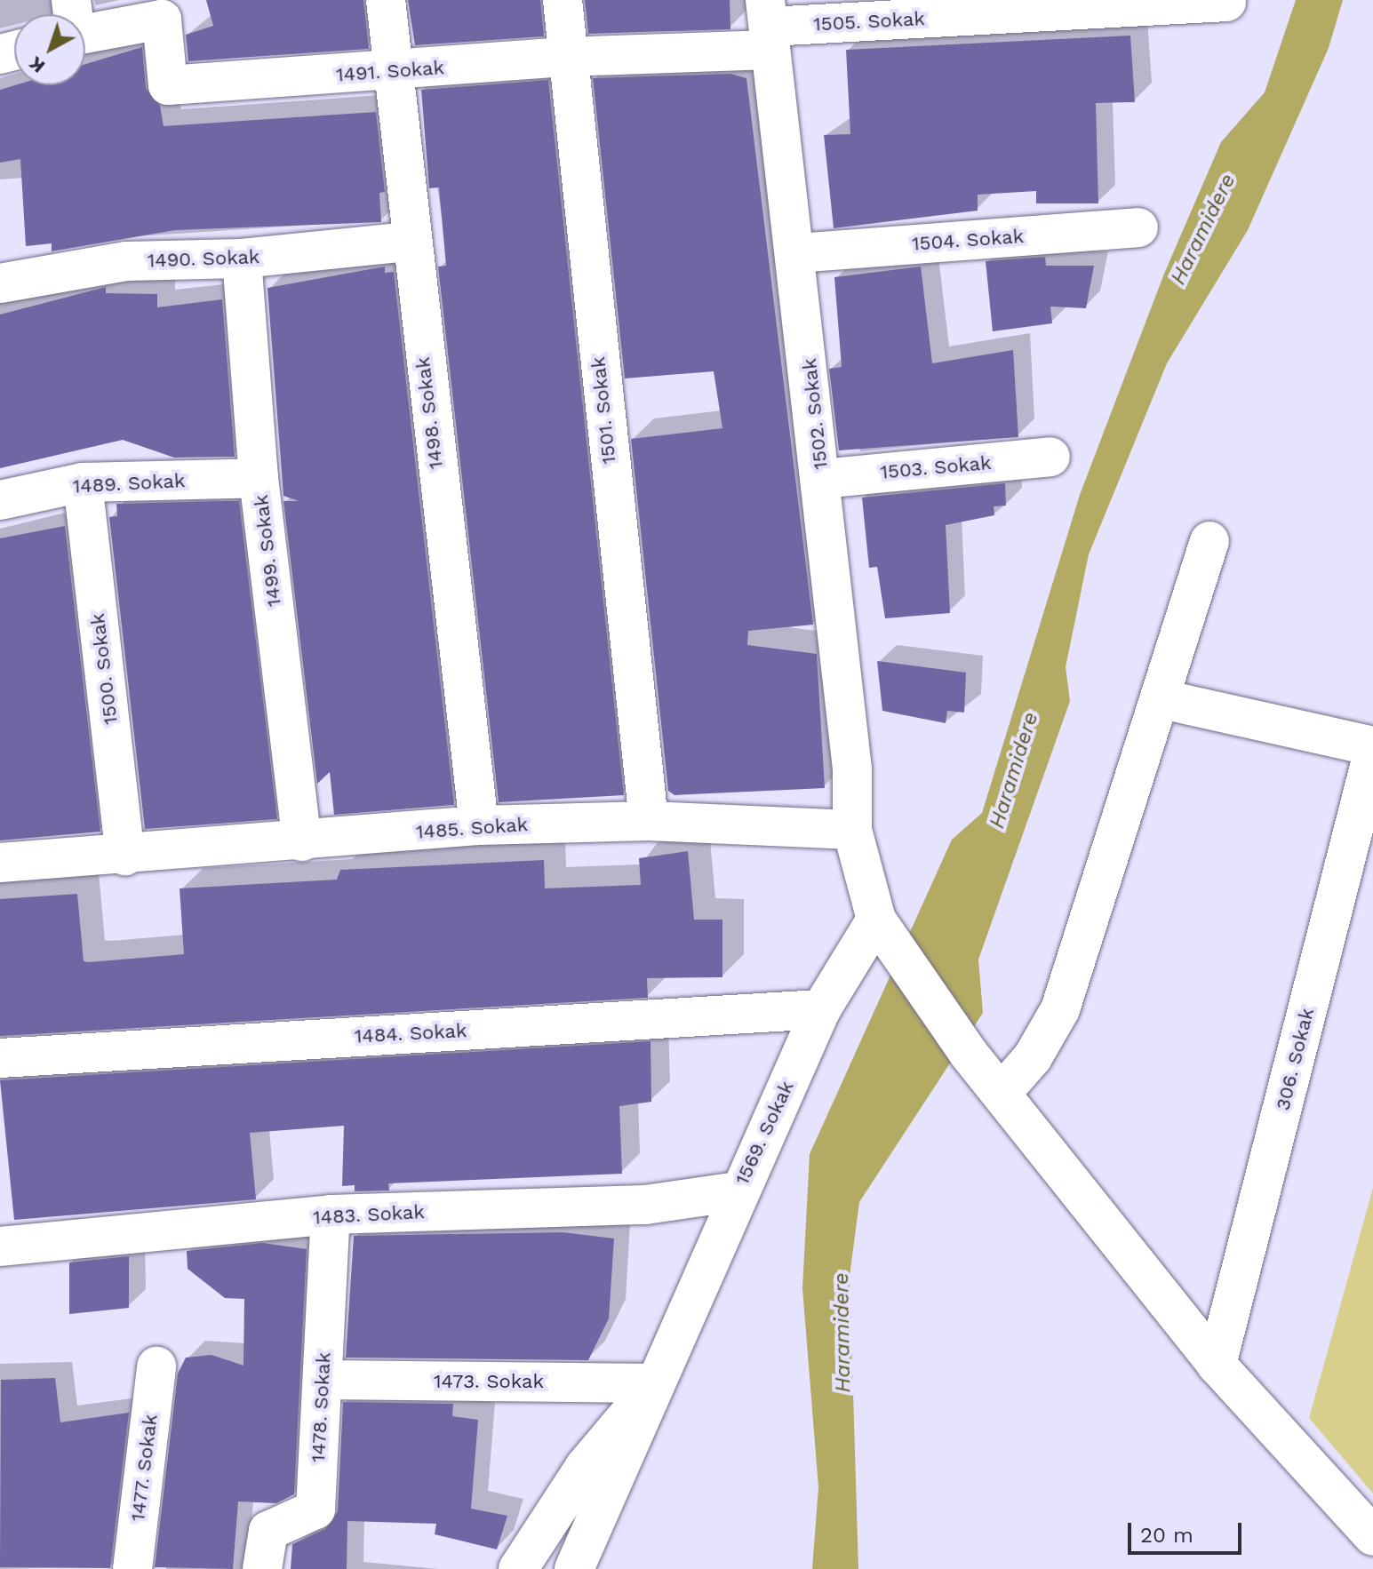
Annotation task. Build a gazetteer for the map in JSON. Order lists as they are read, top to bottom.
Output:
{
  "streets": {
    "street": [
      "1505. Sokak",
      "1491. Sokak",
      "1504. Sokak",
      "1490. Sokak",
      "1501. Sokak",
      "1498. Sokak",
      "1502. Sokak",
      "1503. Sokak",
      "1489. Sokak",
      "1499. Sokak",
      "1500. Sokak",
      "1485. Sokak",
      "1484. Sokak",
      "306. Sokak",
      "1569. Sokak",
      "1483. Sokak",
      "1473. Sokak",
      "1478. Sokak",
      "1477. Sokak"
    ]
  },
  "crossings": [
    ["1505. Sokak", "1491. Sokak"],
    ["1505. Sokak", "1502. Sokak"],
    ["1491. Sokak", "1501. Sokak"],
    ["1491. Sokak", "1498. Sokak"],
    ["1491. Sokak", "1502. Sokak"],
    ["1504. Sokak", "1502. Sokak"],
    ["1490. Sokak", "1498. Sokak"],
    ["1490. Sokak", "1499. Sokak"],
    ["1501. Sokak", "1485. Sokak"],
    ["1498. Sokak", "1485. Sokak"],
    ["1502. Sokak", "1503. Sokak"],
    ["1502. Sokak", "1485. Sokak"],
    ["1489. Sokak", "1499. Sokak"],
    ["1489. Sokak", "1500. Sokak"],
    ["1499. Sokak", "1485. Sokak"],
    ["1500. Sokak", "1485. Sokak"],
    ["1484. Sokak", "1569. Sokak"],
    ["1569. Sokak", "1483. Sokak"],
    ["1569. Sokak", "1473. Sokak"],
    ["1483. Sokak", "1478. Sokak"],
    ["1473. Sokak", "1478. Sokak"]
  ],
  "water": ["Haramidere"],
  "scale_bar": "20 m",
  "north": "bottom left"
}
